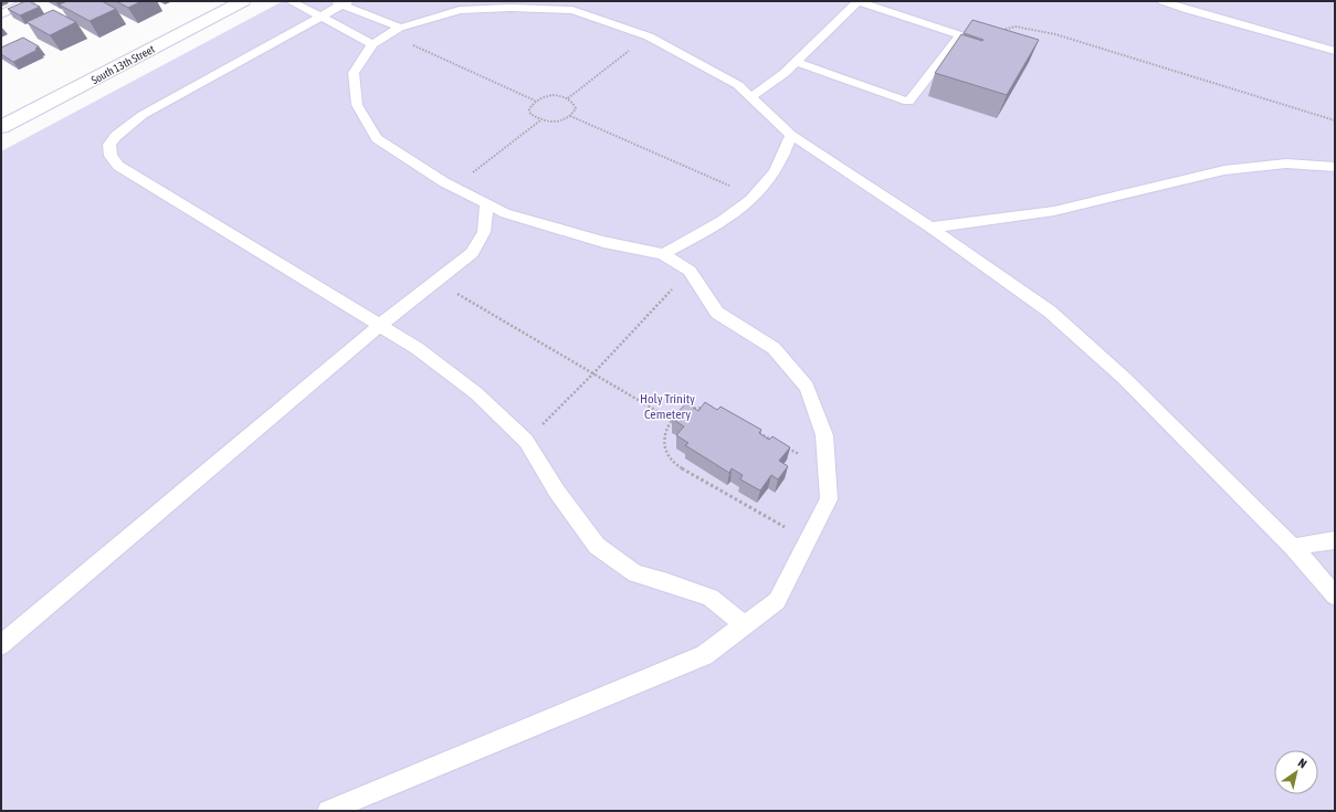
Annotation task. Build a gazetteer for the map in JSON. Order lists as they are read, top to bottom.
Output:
{
  "streets": {
    "street": ["South 13th Street"]
  },
  "parks": ["Holy Trinity Cemetery"],
  "north": "top right"
}
